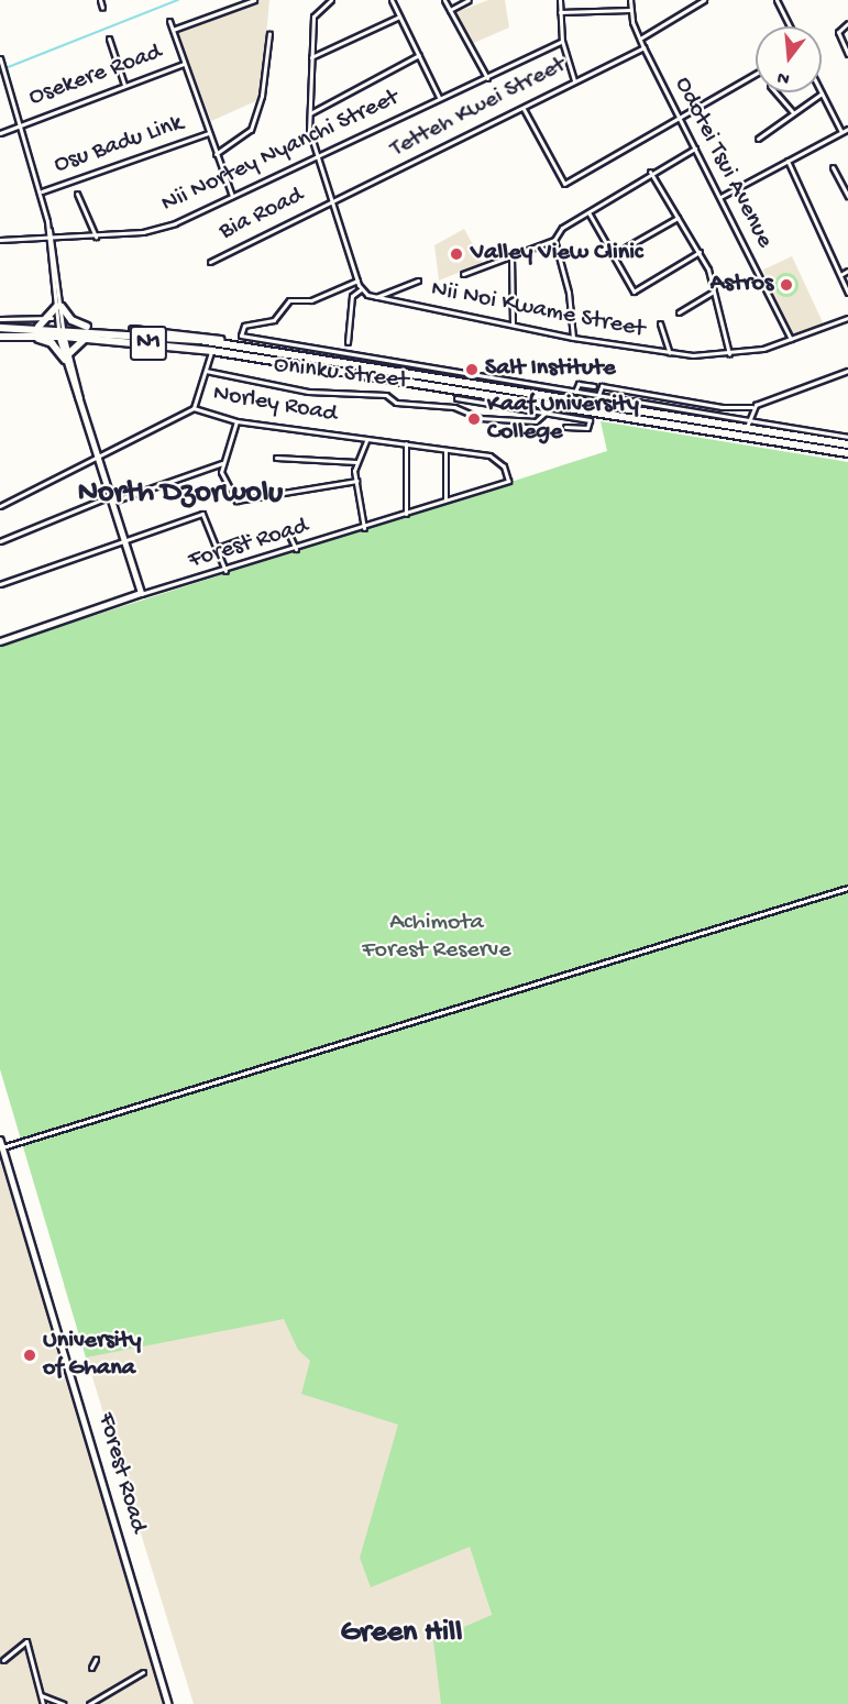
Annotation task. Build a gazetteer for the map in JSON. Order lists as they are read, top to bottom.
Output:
{
  "streets": {
    "highway": ["N1"],
    "main road": ["Forest Road"],
    "street": [
      "Osekere Road",
      "Tetteh Kwei Street",
      "Osu Badu Link",
      "Nii Nortey Nyanchi Street",
      "Odotei Tsui Avenue",
      "Bia Road",
      "Nii Noi Kwame Street",
      "Oninku Street",
      "Norley Road"
    ]
  },
  "crossings": [
    ["Tetteh Kwei Street", "Odotei Tsui Avenue"],
    ["Tetteh Kwei Street", "Bia Road"],
    ["Odotei Tsui Avenue", "Nii Noi Kwame Street"],
    ["Norley Road", "Forest Road"]
  ],
  "districts": ["North Dzorwolu", "Green Hill"],
  "parks": ["Achimota Forest Reserve"],
  "places": [
    "Valley View Clinic",
    "Astros",
    "Salt Institute",
    "Kaaf University College",
    "University of Ghana"
  ],
  "north": "bottom"
}
